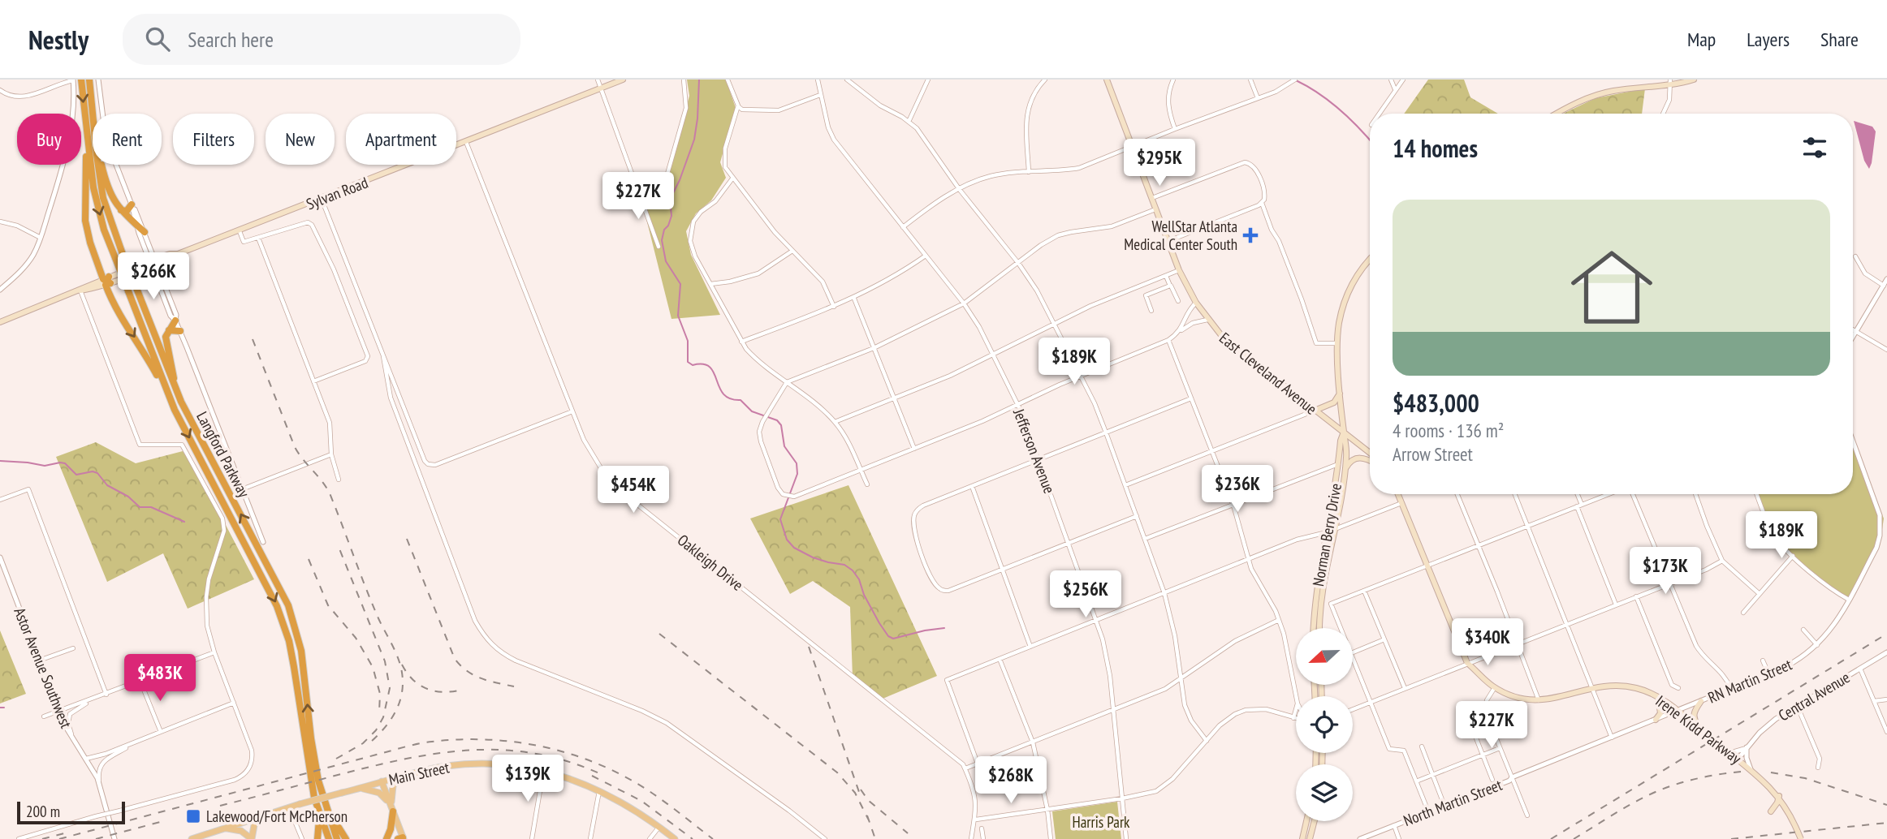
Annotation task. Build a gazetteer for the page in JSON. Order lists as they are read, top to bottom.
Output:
{
  "streets": {
    "highway": ["Langford Parkway"],
    "main road": [
      "Sylvan Road",
      "East Cleveland Avenue",
      "Norman Berry Drive",
      "Irene Kidd Parkway",
      "Main Street"
    ],
    "street": [
      "Jefferson Avenue",
      "Oakleigh Drive",
      "Astor Avenue Southwest",
      "RN Martin Street",
      "Central Avenue",
      "North Martin Street"
    ]
  },
  "crossings": [
    ["Sylvan Road", "Oakleigh Drive"],
    ["East Cleveland Avenue", "Norman Berry Drive"],
    ["RN Martin Street", "Irene Kidd Parkway"],
    ["RN Martin Street", "North Martin Street"],
    ["Central Avenue", "Irene Kidd Parkway"]
  ],
  "parks": ["Harris Park"],
  "places": {
    "health": ["WellStar Atlanta Medical Center South"],
    "transit": ["Lakewood/Fort McPherson"]
  },
  "scale_bar": "200 m",
  "north": "left",
  "page": {
    "header": "Nestly",
    "search": "Search here",
    "nav": ["Map", "Layers", "Share"],
    "chip": [
      "Buy",
      "Rent",
      "Filters",
      "New",
      "Apartment"
    ],
    "heading": "14 homes",
    "price": [
      "$295K",
      "$227K",
      "$266K",
      "$189K",
      "$236K",
      "$454K",
      "$189K",
      "$173K",
      "$256K",
      "$340K",
      "$483K",
      "$227K",
      "$139K",
      "$268K"
    ],
    "list": [
      {
        "name": "$483,000",
        "note": "4 rooms · 136 m² · Arrow Street"
      }
    ],
    "scale": "200 m"
  }
}
